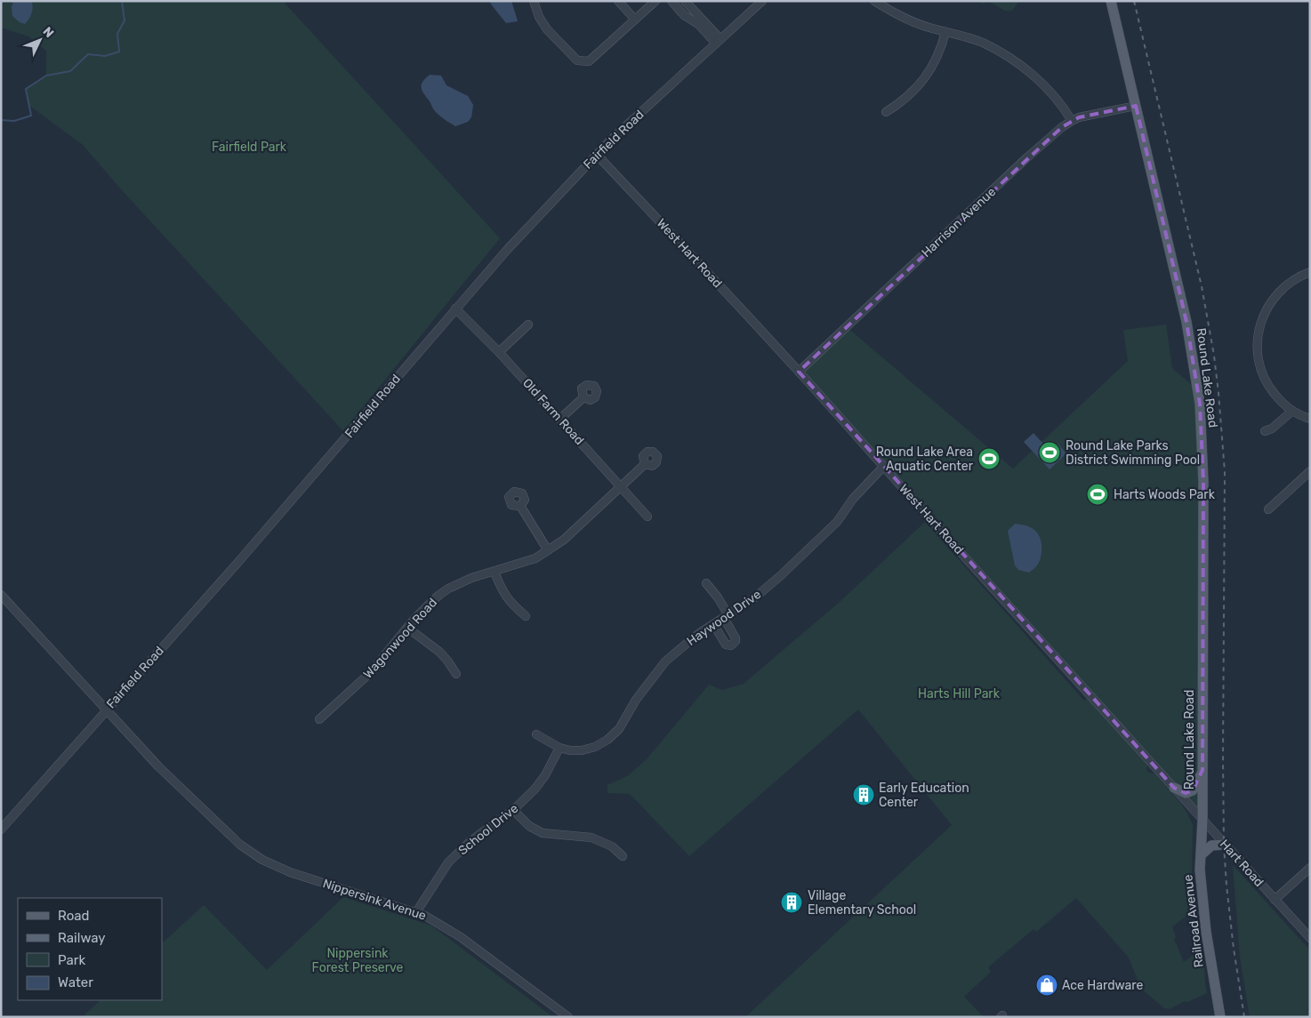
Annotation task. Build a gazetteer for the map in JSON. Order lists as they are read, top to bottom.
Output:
{
  "streets": {
    "main road": ["Round Lake Road", "Railroad Avenue"],
    "street": [
      "Fairfield Road",
      "Harrison Avenue",
      "West Hart Road",
      "Old Farm Road",
      "Haywood Drive",
      "Wagonwood Road",
      "School Drive",
      "Hart Road",
      "Nippersink Avenue"
    ]
  },
  "crossings": [
    ["Fairfield Road", "West Hart Road"],
    ["Fairfield Road", "Old Farm Road"],
    ["Fairfield Road", "Nippersink Avenue"],
    ["Harrison Avenue", "West Hart Road"],
    ["Harrison Avenue", "Round Lake Road"],
    ["West Hart Road", "Haywood Drive"],
    ["West Hart Road", "Hart Road"],
    ["Round Lake Road", "Hart Road"],
    ["Round Lake Road", "Railroad Avenue"],
    ["Old Farm Road", "Wagonwood Road"],
    ["Haywood Drive", "School Drive"],
    ["School Drive", "Nippersink Avenue"],
    ["Hart Road", "Railroad Avenue"]
  ],
  "parks": ["Fairfield Park", "Harts Hill Park", "Nippersink Forest Preserve"],
  "places": {
    "sports": ["Round Lake Parks District Swimming Pool", "Round Lake Area Aquatic Center", "Harts Woods Park"],
    "building": ["Early Education Center", "Village Elementary School"],
    "shop": ["Ace Hardware"]
  },
  "legend": [
    "Road",
    "Railway",
    "Park",
    "Water"
  ],
  "north": "top right"
}
